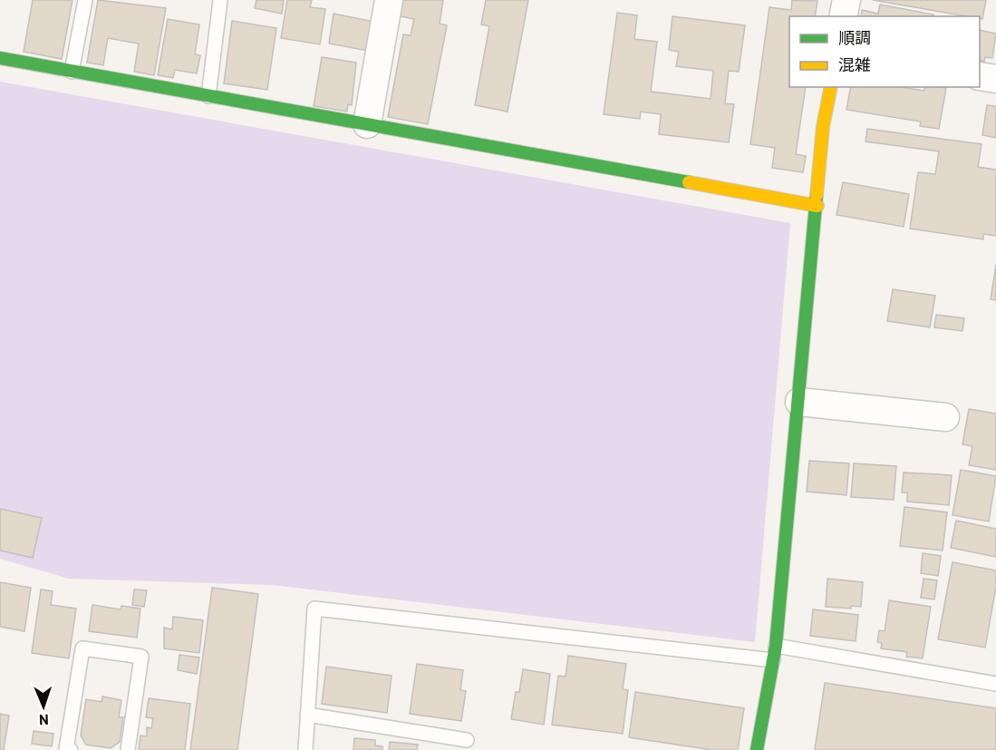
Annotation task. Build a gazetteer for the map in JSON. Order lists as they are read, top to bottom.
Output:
{
  "legend": ["順調", "混雑"],
  "north": "bottom"
}
